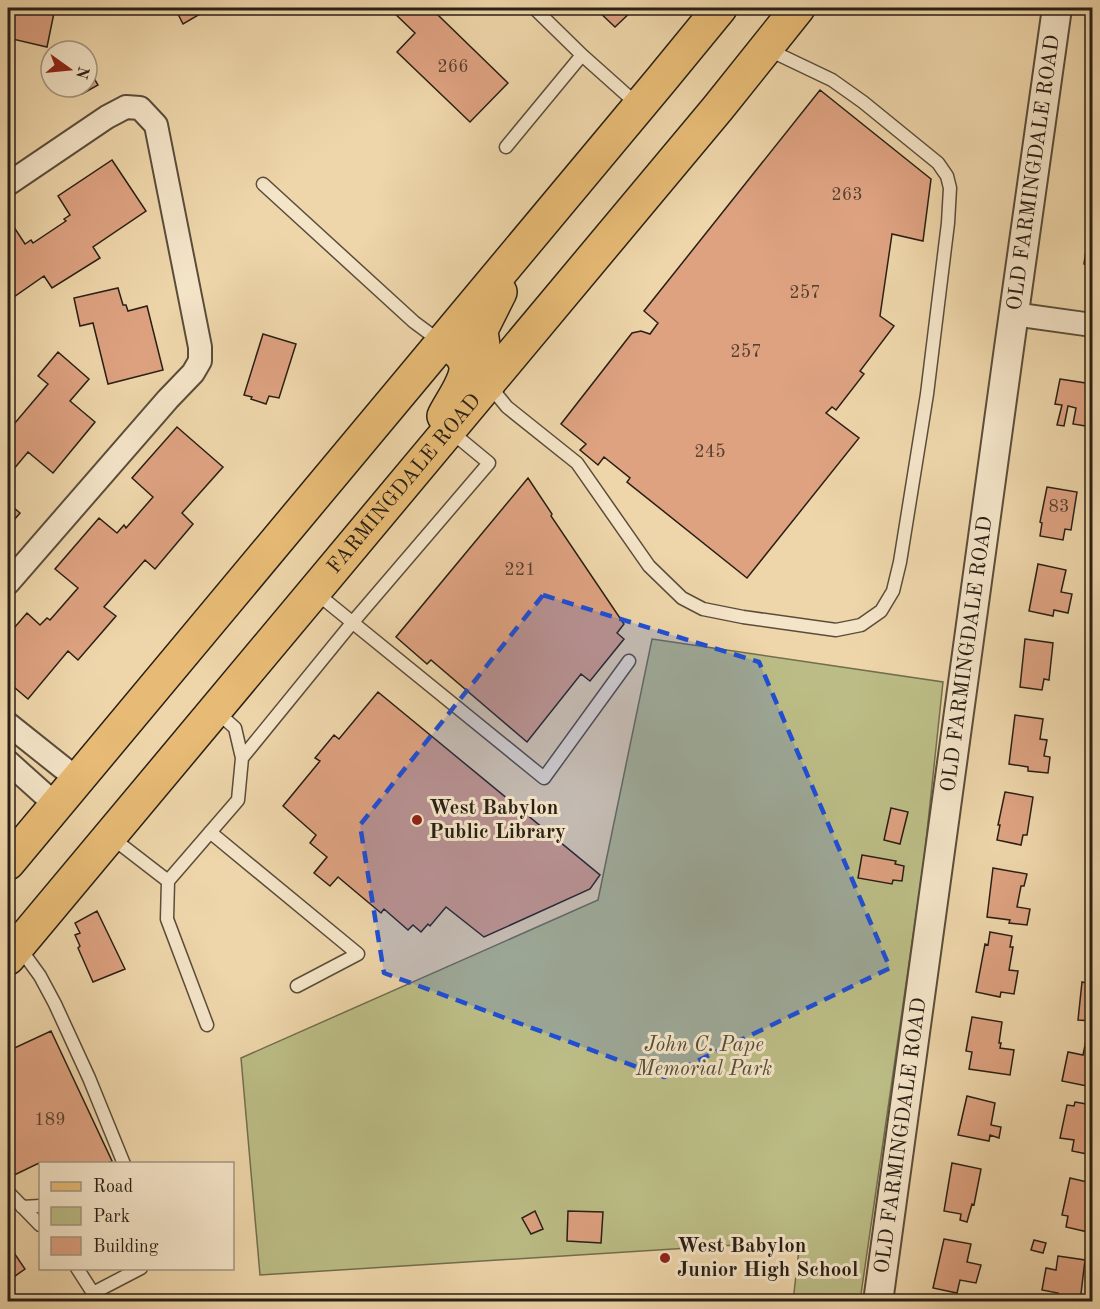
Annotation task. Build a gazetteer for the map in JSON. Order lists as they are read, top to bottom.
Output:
{
  "streets": {
    "main road": ["FARMINGDALE ROAD"],
    "street": ["OLD FARMINGDALE ROAD"]
  },
  "parks": ["John C. Pape Memorial Park"],
  "places": ["West Babylon Public Library", "West Babylon Junior High School"],
  "house_numbers": [
    "266",
    "263",
    "257",
    "257",
    "245",
    "83",
    "221",
    "189"
  ],
  "legend": ["Road", "Park", "Building"],
  "north": "right"
}
